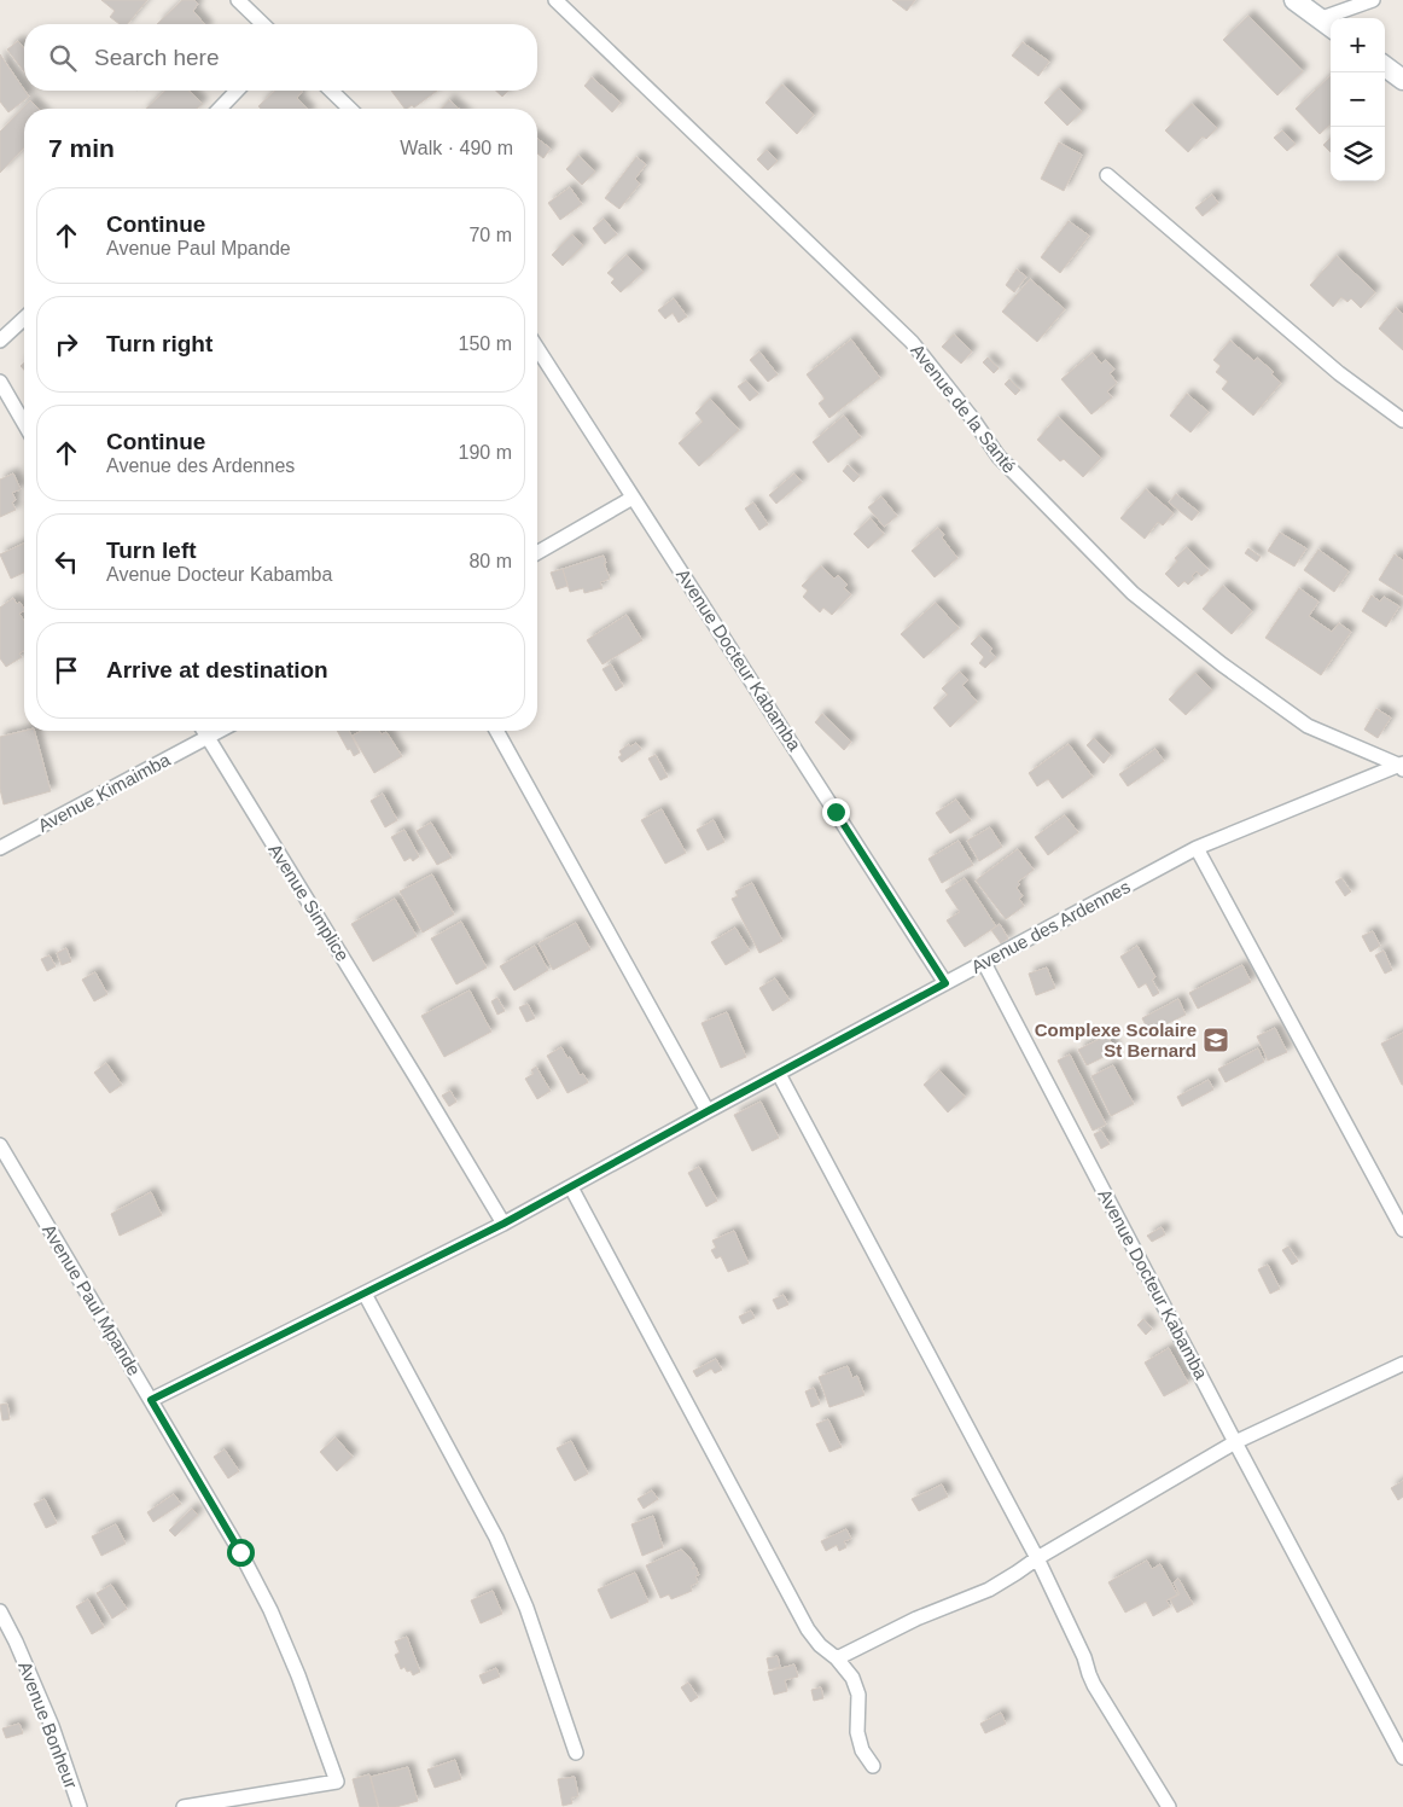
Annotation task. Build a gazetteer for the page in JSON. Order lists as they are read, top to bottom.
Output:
{
  "streets": {
    "street": [
      "Avenue de la Santé",
      "Avenue Docteur Kabamba",
      "Avenue Kimaimba",
      "Avenue Simplice",
      "Avenue des Ardennes",
      "Avenue Paul Mpande",
      "Avenue Bonheur"
    ]
  },
  "crossings": [
    ["Avenue de la Santé", "Avenue des Ardennes"],
    ["Avenue Docteur Kabamba", "Avenue des Ardennes"],
    ["Avenue Kimaimba", "Avenue Simplice"],
    ["Avenue Simplice", "Avenue des Ardennes"],
    ["Avenue des Ardennes", "Avenue Paul Mpande"]
  ],
  "places": {
    "school or university": ["Complexe Scolaire St Bernard"]
  },
  "page": {
    "map_buttons": ["+", "−"],
    "search": "Search here",
    "heading": ["7 min", "Walk · 490 m"],
    "list": [
      ["Continue", "Avenue Paul Mpande", "70 m"],
      ["Turn right", "150 m"],
      ["Continue", "Avenue des Ardennes", "190 m"],
      ["Turn left", "Avenue Docteur Kabamba", "80 m"],
      "Arrive at destination"
    ]
  }
}
